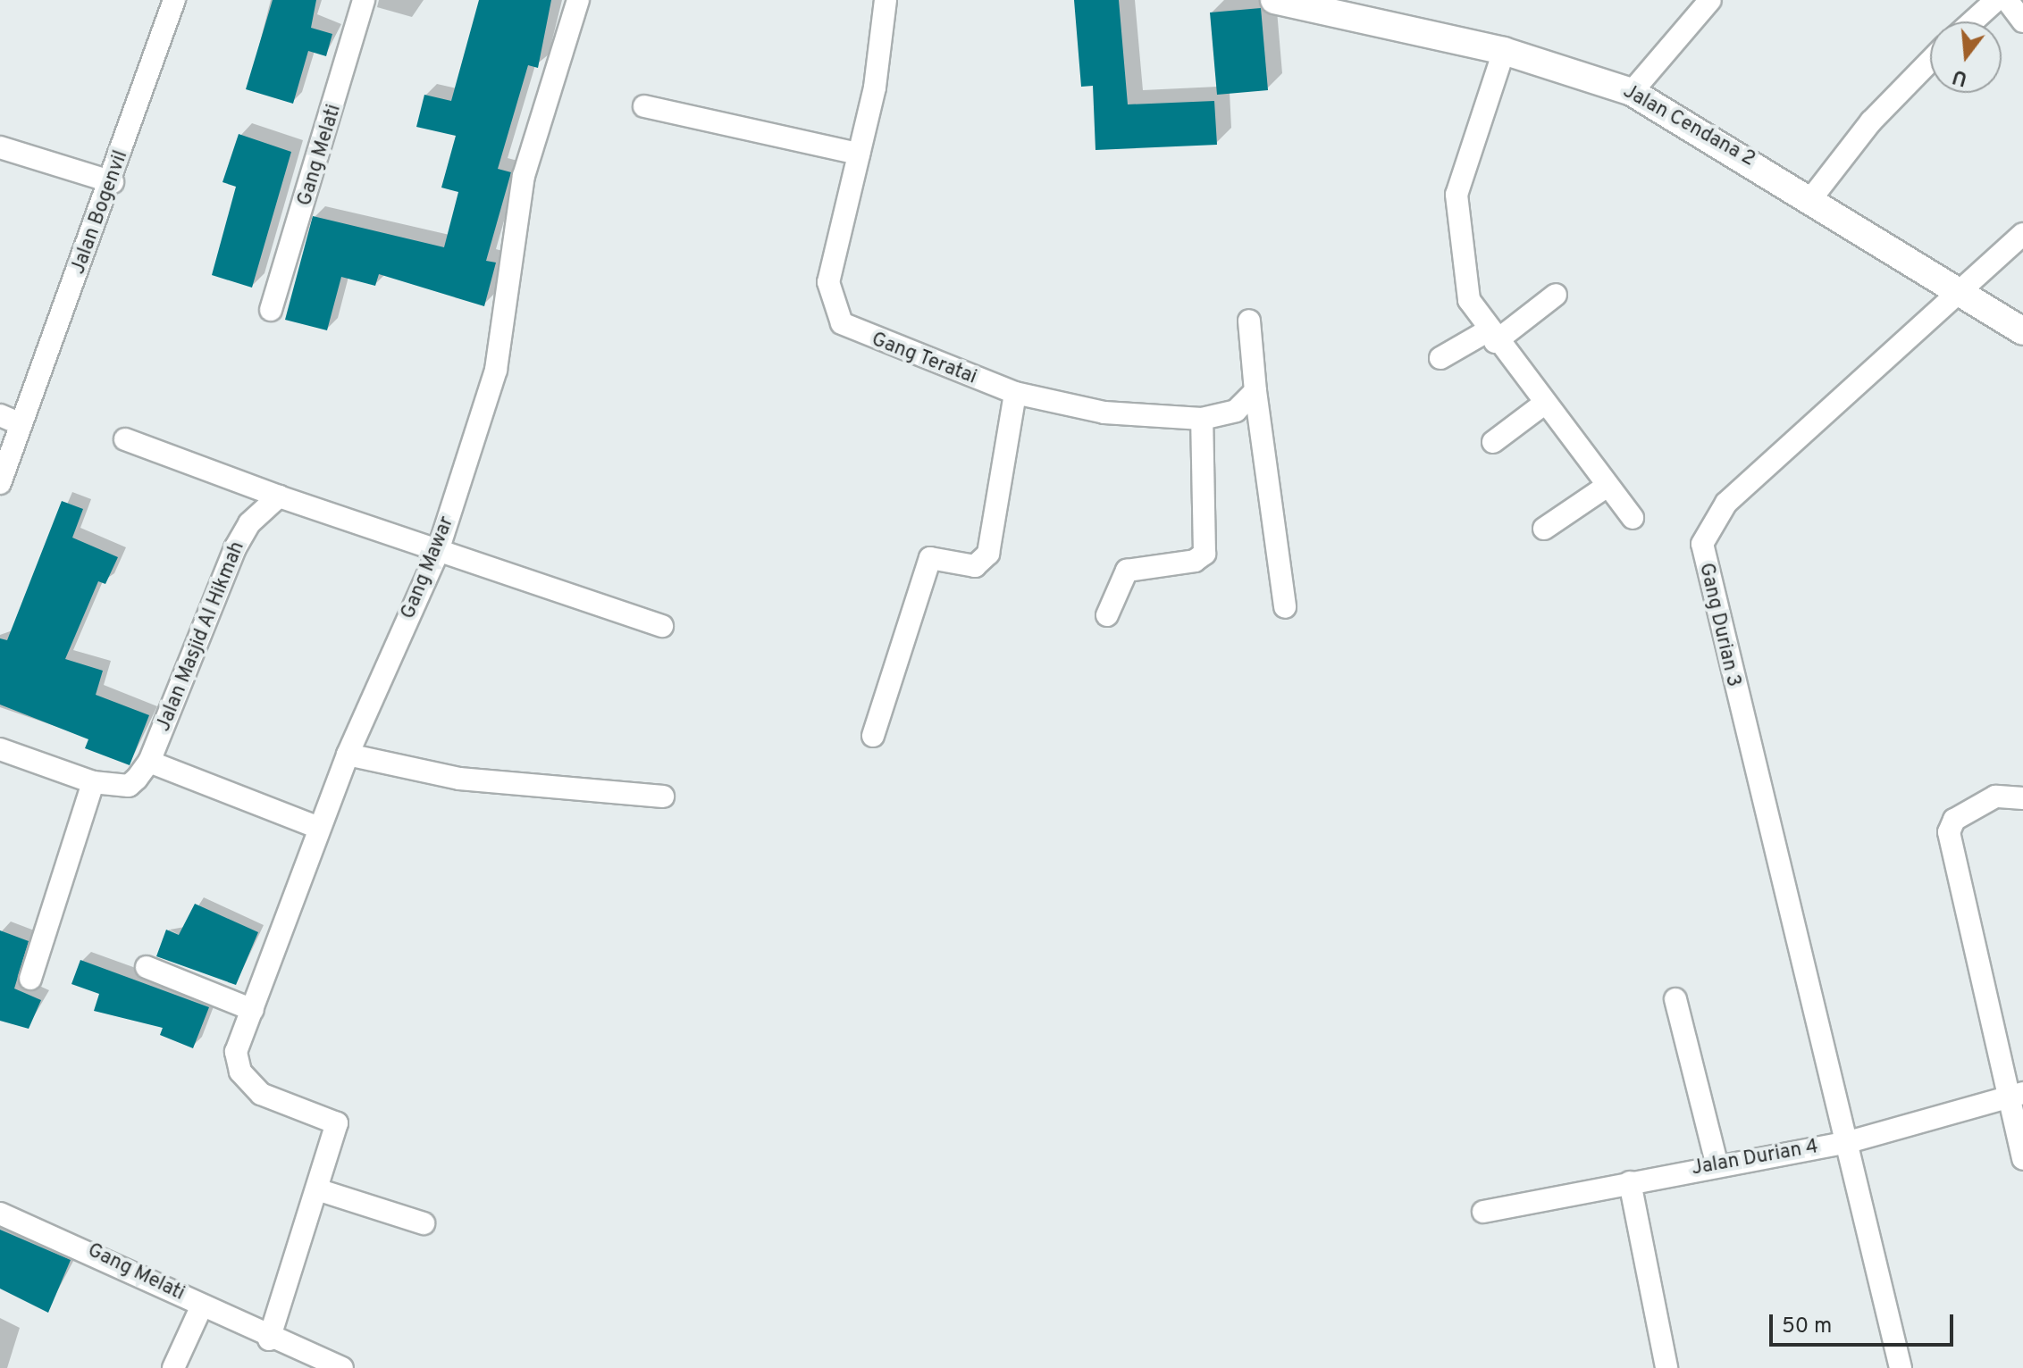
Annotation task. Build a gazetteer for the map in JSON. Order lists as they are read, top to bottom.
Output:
{
  "streets": {
    "street": [
      "Jalan Cendana 2",
      "Gang Melati",
      "Jalan Bogenvil",
      "Gang Teratai",
      "Gang Mawar",
      "Gang Durian 3",
      "Jalan Masjid Al Hikmah",
      "Jalan Durian 4"
    ]
  },
  "crossings": [
    ["Jalan Cendana 2", "Gang Durian 3"],
    ["Gang Durian 3", "Jalan Durian 4"]
  ],
  "scale_bar": "50 m",
  "north": "bottom"
}
